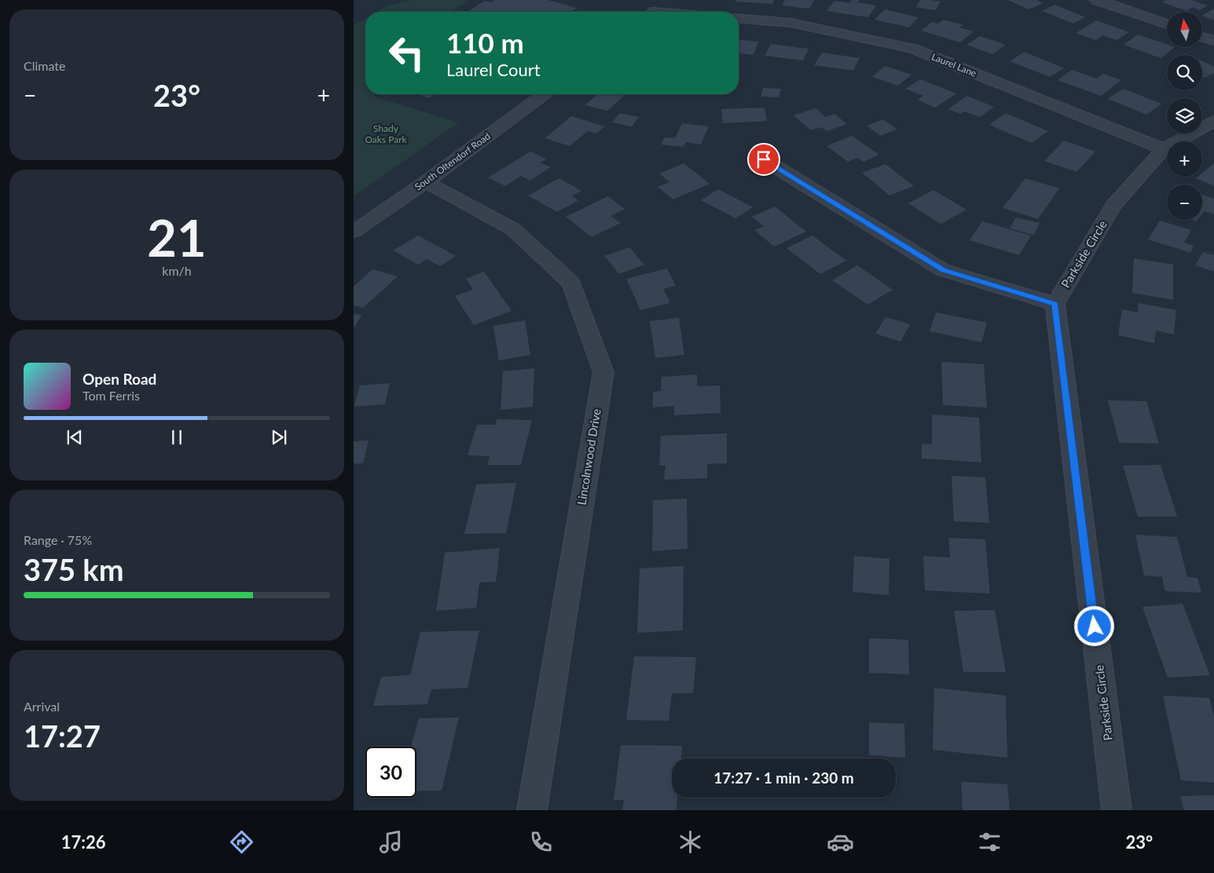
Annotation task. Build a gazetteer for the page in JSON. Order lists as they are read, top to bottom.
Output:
{
  "streets": {
    "street": [
      "Laurel Lane",
      "South Oltendorf Road",
      "Parkside Circle",
      "Lincolnwood Drive"
    ]
  },
  "crossings": [
    ["Laurel Lane", "Parkside Circle"],
    ["South Oltendorf Road", "Lincolnwood Drive"]
  ],
  "parks": ["Shady Oaks Park"],
  "north": "top",
  "page": {
    "tile": [
      "Climate",
      ["21", "km/h"],
      ["Range · 75%", "375 km"],
      ["Arrival", "17:27"]
    ],
    "map_buttons": ["+", "−"],
    "turn": ["110 m", "Laurel Court"],
    "heat": ["−", "23°", "+"],
    "song": ["Open Road", "Tom Ferris"],
    "limit": "30",
    "trip": "17:27 · 1 min · 230 m",
    "tabs": ["17:26", "23°"]
  }
}
